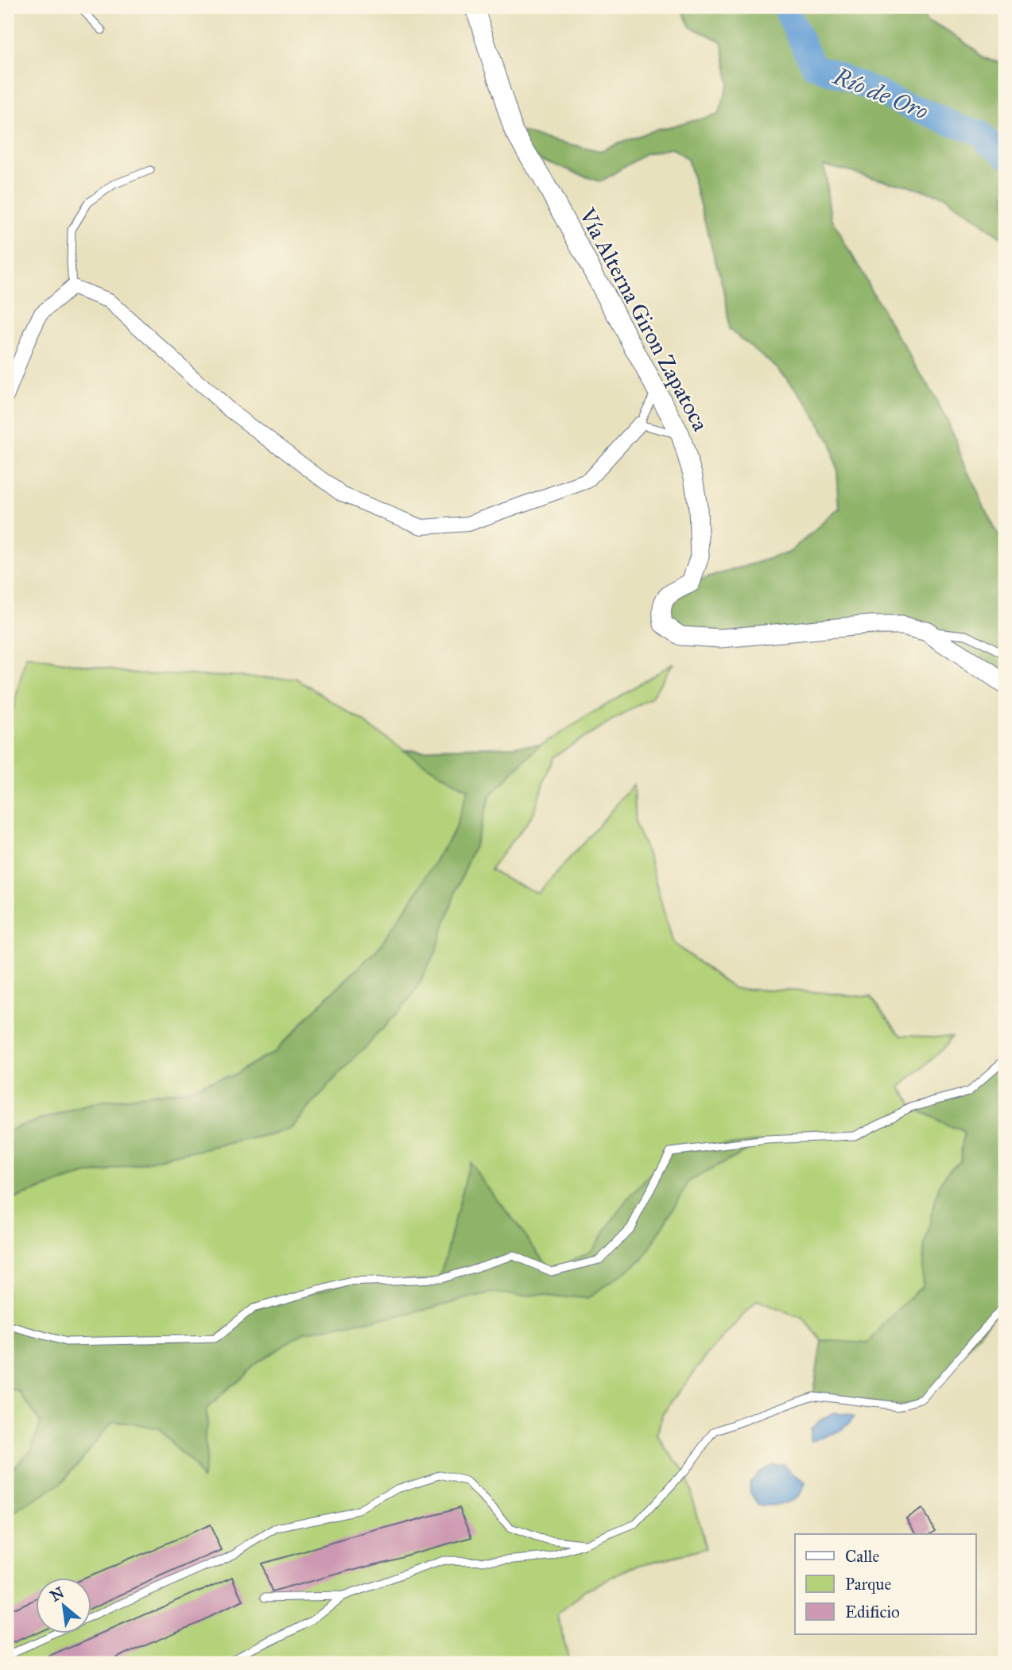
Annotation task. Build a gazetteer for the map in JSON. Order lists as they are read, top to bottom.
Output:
{
  "streets": {
    "street": ["Vía Alterna Giron Zapatoca"]
  },
  "water": ["Río de Oro"],
  "legend": ["Calle", "Parque", "Edificio"],
  "north": "top left"
}
